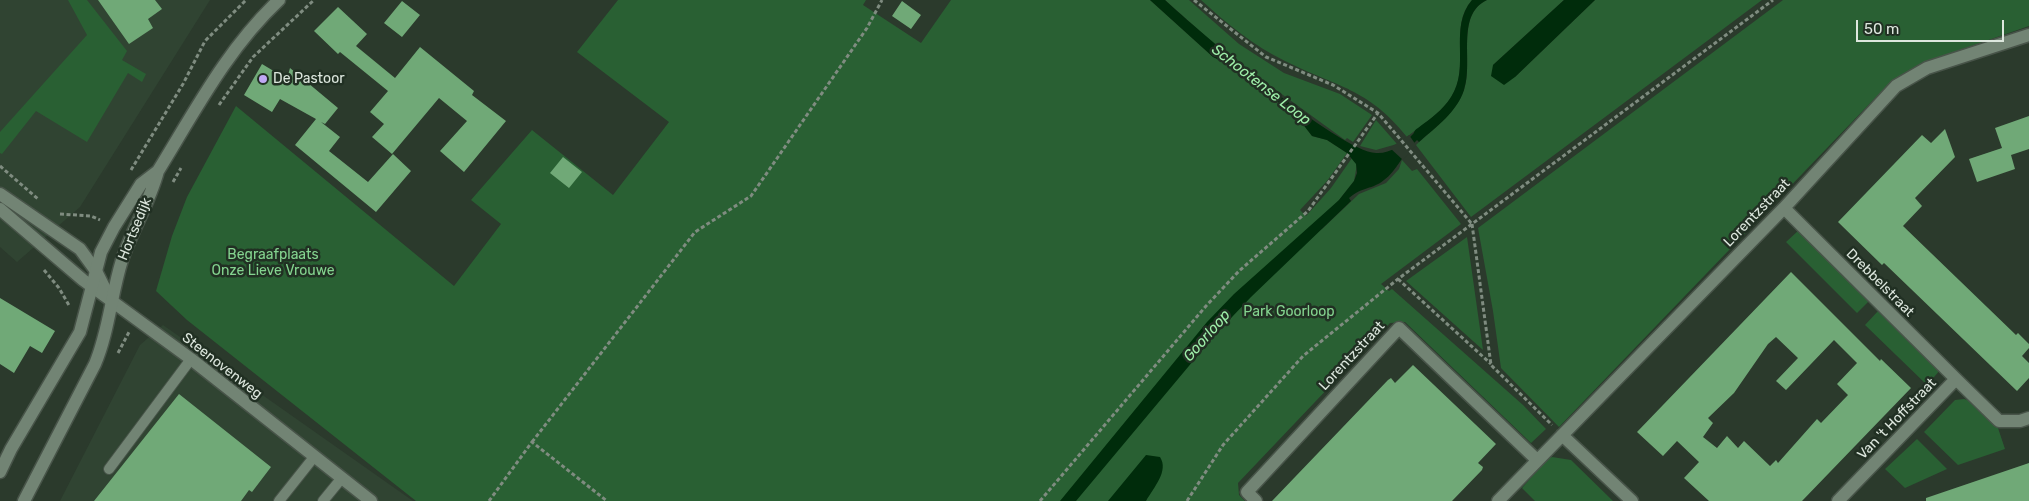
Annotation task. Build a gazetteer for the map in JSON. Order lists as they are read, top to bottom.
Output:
{
  "streets": {
    "street": [
      "Lorentzstraat",
      "Hortsedijk",
      "Drebbelstraat",
      "Steenovenweg",
      "Van 't Hoffstraat"
    ]
  },
  "crossings": [
    ["Lorentzstraat", "Drebbelstraat"],
    ["Hortsedijk", "Steenovenweg"],
    ["Drebbelstraat", "Van 't Hoffstraat"]
  ],
  "water": ["Schootense Loop", "Goorloop"],
  "parks": ["Begraafplaats Onze Lieve Vrouwe", "Park Goorloop"],
  "places": ["De Pastoor"],
  "scale_bar": "50 m"
}
